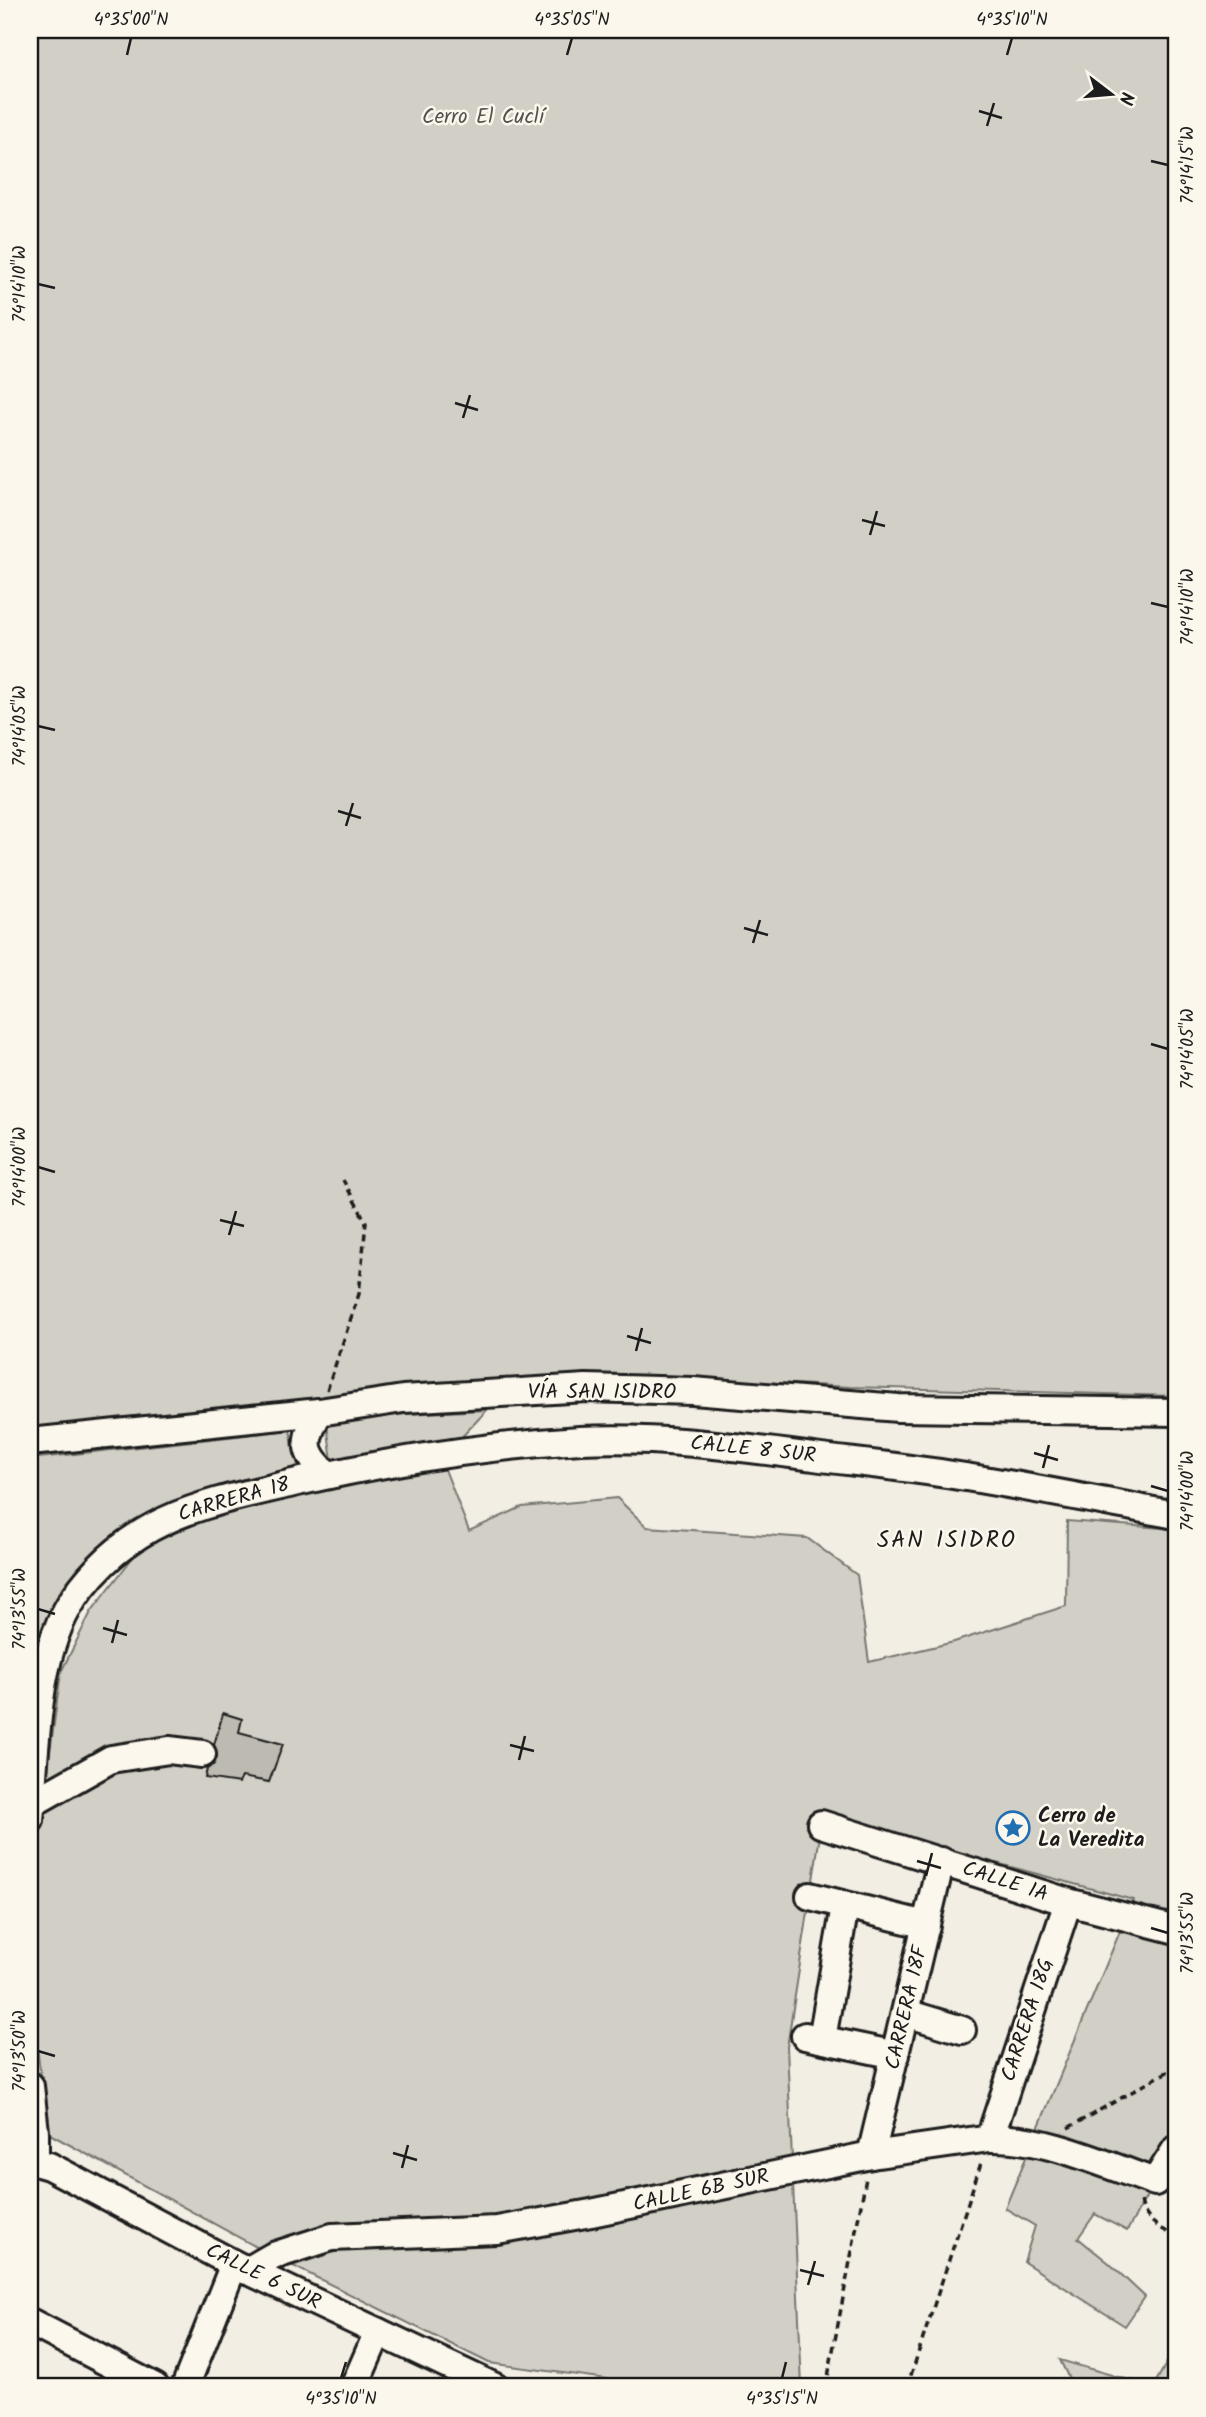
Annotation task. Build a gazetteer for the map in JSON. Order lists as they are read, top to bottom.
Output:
{
  "streets": {
    "street": [
      "VÍA SAN ISIDRO",
      "CALLE 8 SUR",
      "CARRERA 18",
      "CALLE 1A",
      "CARRERA 18F",
      "CARRERA 18G",
      "CALLE 6B SUR",
      "CALLE 6 SUR"
    ]
  },
  "crossings": [
    ["VÍA SAN ISIDRO", "CARRERA 18"],
    ["CALLE 8 SUR", "CARRERA 18"],
    ["CALLE 1A", "CARRERA 18F"],
    ["CALLE 1A", "CARRERA 18G"],
    ["CARRERA 18F", "CALLE 6B SUR"],
    ["CARRERA 18G", "CALLE 6B SUR"],
    ["CALLE 6B SUR", "CALLE 6 SUR"]
  ],
  "districts": ["SAN ISIDRO"],
  "parks": ["Cerro El Cuclí"],
  "places": {
    "place": ["Cerro de La Veredita"]
  },
  "north": "right",
  "coordinates": [
    "4°35'00\"N",
    "4°35'05\"N",
    "4°35'10\"N",
    "74°14'15\"W",
    "74°14'10\"W",
    "74°14'05\"W",
    "74°14'00\"W",
    "74°13'55\"W",
    "74°13'50\"W",
    "4°35'15\"N"
  ]
}
